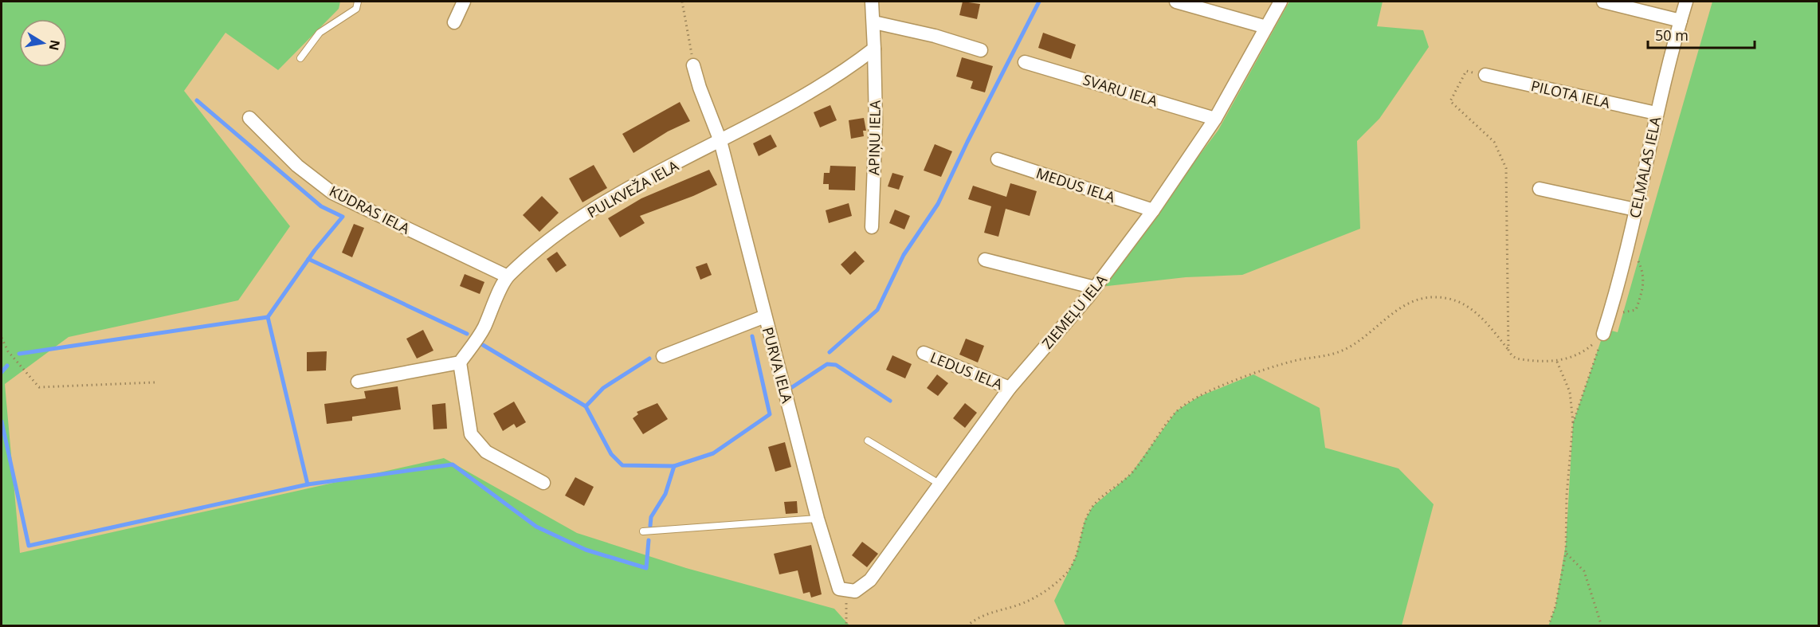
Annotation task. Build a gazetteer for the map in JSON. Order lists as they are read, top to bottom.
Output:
{
  "streets": {
    "street": [
      "SVARU IELA",
      "PILOTA IELA",
      "APIŅU IELA",
      "CEĻMALAS IELA",
      "MEDUS IELA",
      "PULKVEŽA IELA",
      "KŪDRAS IELA",
      "ZIEMEĻU IELA",
      "PURVA IELA",
      "LEDUS IELA"
    ]
  },
  "crossings": [
    ["SVARU IELA", "ZIEMEĻU IELA"],
    ["PILOTA IELA", "CEĻMALAS IELA"],
    ["APIŅU IELA", "PULKVEŽA IELA"],
    ["MEDUS IELA", "ZIEMEĻU IELA"],
    ["PULKVEŽA IELA", "KŪDRAS IELA"],
    ["PULKVEŽA IELA", "PURVA IELA"],
    ["ZIEMEĻU IELA", "PURVA IELA"],
    ["ZIEMEĻU IELA", "LEDUS IELA"]
  ],
  "scale_bar": "50 m",
  "north": "right"
}
